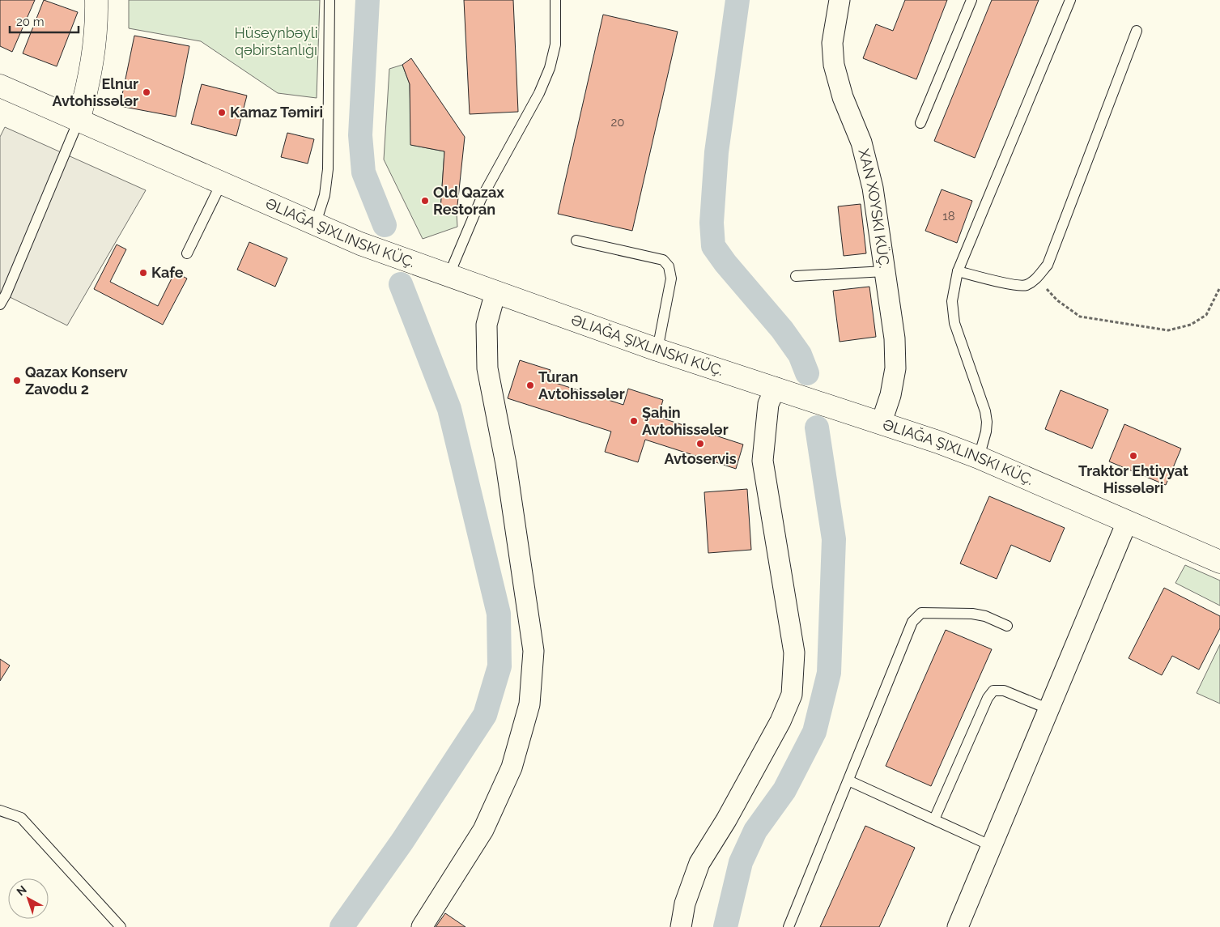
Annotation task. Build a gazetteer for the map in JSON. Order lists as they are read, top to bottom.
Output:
{
  "streets": {
    "street": ["XAN XOYSKI KÜÇ."]
  },
  "parks": ["Hüseynbəyli qəbirstanlığı"],
  "places": [
    "Elnur Avtohissələr",
    "Kamaz Təmiri",
    "Old Qazax Restoran",
    "Kafe",
    "Qazax Konserv Zavodu 2",
    "Turan Avtohissələr",
    "Şahin Avtohissələr",
    "Avtoservis",
    "Traktor Ehtiyyat Hissələri"
  ],
  "house_numbers": ["20", "18"],
  "scale_bar": "20 m",
  "north": "top left"
}
